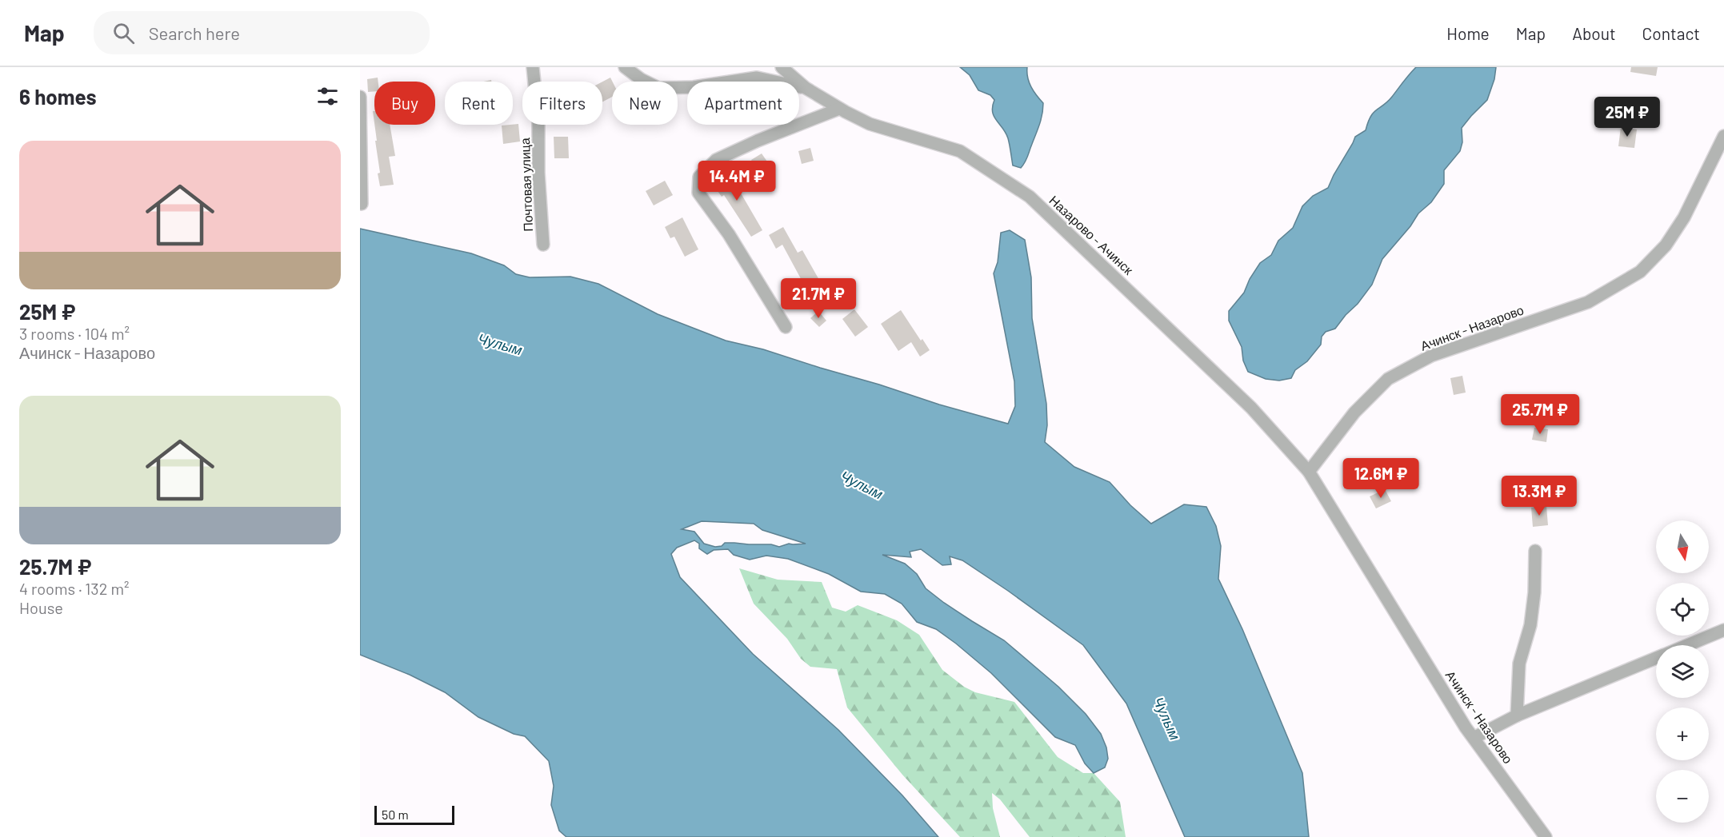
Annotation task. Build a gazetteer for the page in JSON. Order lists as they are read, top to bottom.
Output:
{
  "streets": {
    "street": ["Почтовая улица", "Назарово - Ачинск", "Ачинск - Назарово"]
  },
  "crossings": [
    ["Назарово - Ачинск", "Ачинск - Назарово"]
  ],
  "water": ["Чулым"],
  "scale_bar": "50 m",
  "north": "bottom",
  "page": {
    "header": "Map",
    "search": "Search here",
    "nav": [
      "Home",
      "Map",
      "About",
      "Contact"
    ],
    "heading": "6 homes",
    "chip": [
      "Buy",
      "Rent",
      "Filters",
      "New",
      "Apartment"
    ],
    "price": [
      "25M ₽",
      "14.4M ₽",
      "21.7M ₽",
      "25.7M ₽",
      "12.6M ₽",
      "13.3M ₽"
    ],
    "list": [
      {
        "name": "25M ₽",
        "note": "3 rooms · 104 m² · Ачинск - Назарово"
      },
      {
        "name": "25.7M ₽",
        "note": "4 rooms · 132 m² · House"
      }
    ],
    "map_buttons": ["+", "−"],
    "scale": "50 m"
  }
}
